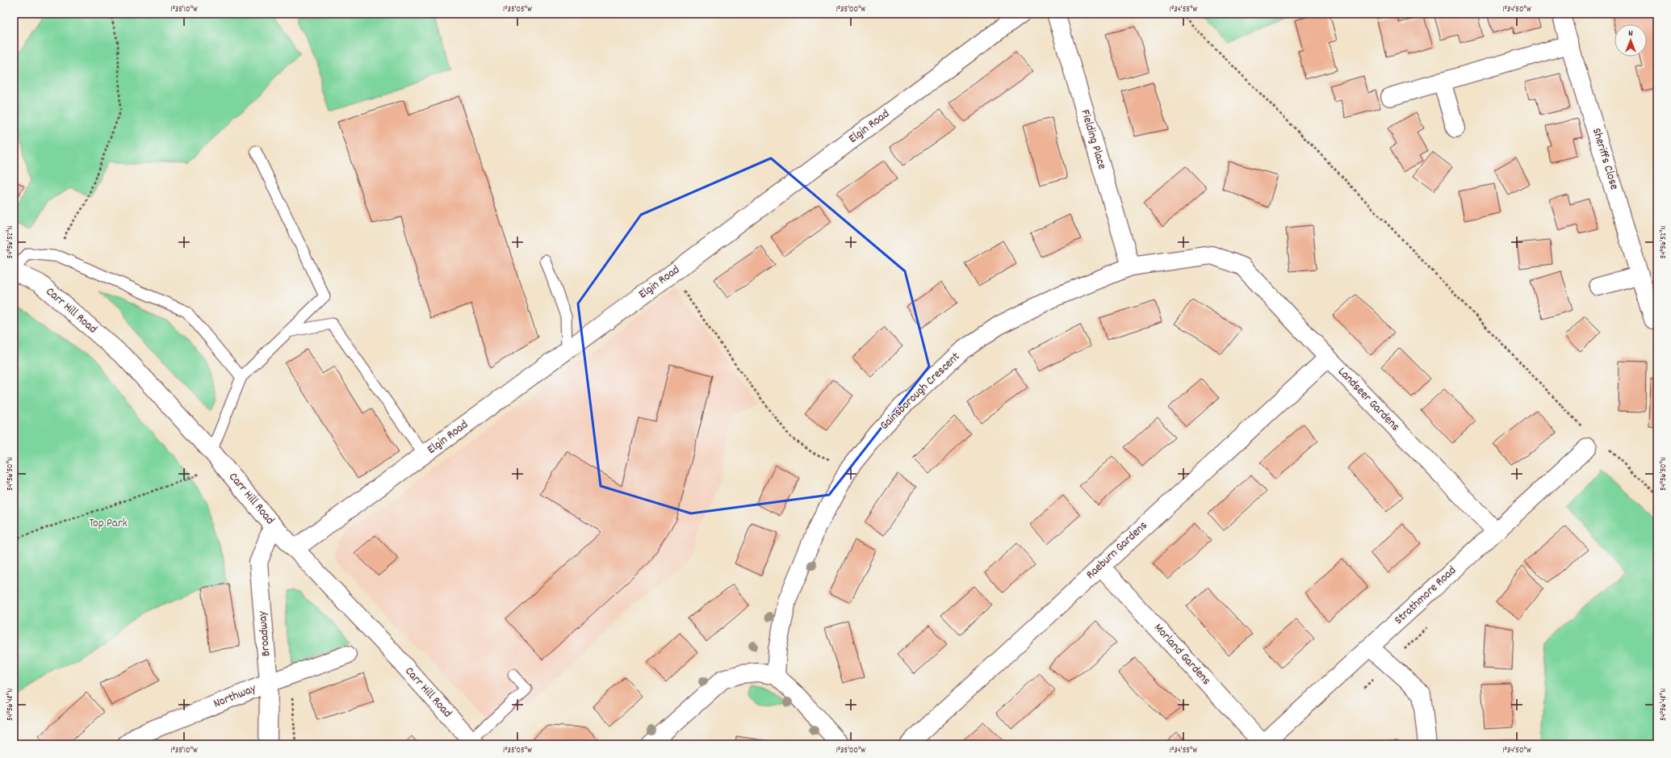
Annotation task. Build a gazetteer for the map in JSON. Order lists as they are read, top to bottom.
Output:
{
  "streets": {
    "street": [
      "Elgin Road",
      "Fielding Place",
      "Sheriffs Close",
      "Carr Hill Road",
      "Gainsborough Crescent",
      "Landseer Gardens",
      "Raeburn Gardens",
      "Strathmore Road",
      "Broadway",
      "Morland Gardens",
      "Northway"
    ]
  },
  "crossings": [
    ["Elgin Road", "Carr Hill Road"],
    ["Fielding Place", "Gainsborough Crescent"],
    ["Carr Hill Road", "Broadway"],
    ["Gainsborough Crescent", "Landseer Gardens"],
    ["Landseer Gardens", "Raeburn Gardens"],
    ["Landseer Gardens", "Strathmore Road"],
    ["Raeburn Gardens", "Morland Gardens"],
    ["Strathmore Road", "Morland Gardens"],
    ["Broadway", "Northway"]
  ],
  "parks": ["Top Park"],
  "north": "top",
  "coordinates": [
    "1°35'10\"W",
    "1°35'05\"W",
    "1°35'00\"W",
    "1°34'55\"W",
    "1°34'50\"W",
    "54°56'52\"N",
    "54°56'50\"N",
    "54°56'48\"N"
  ]
}
